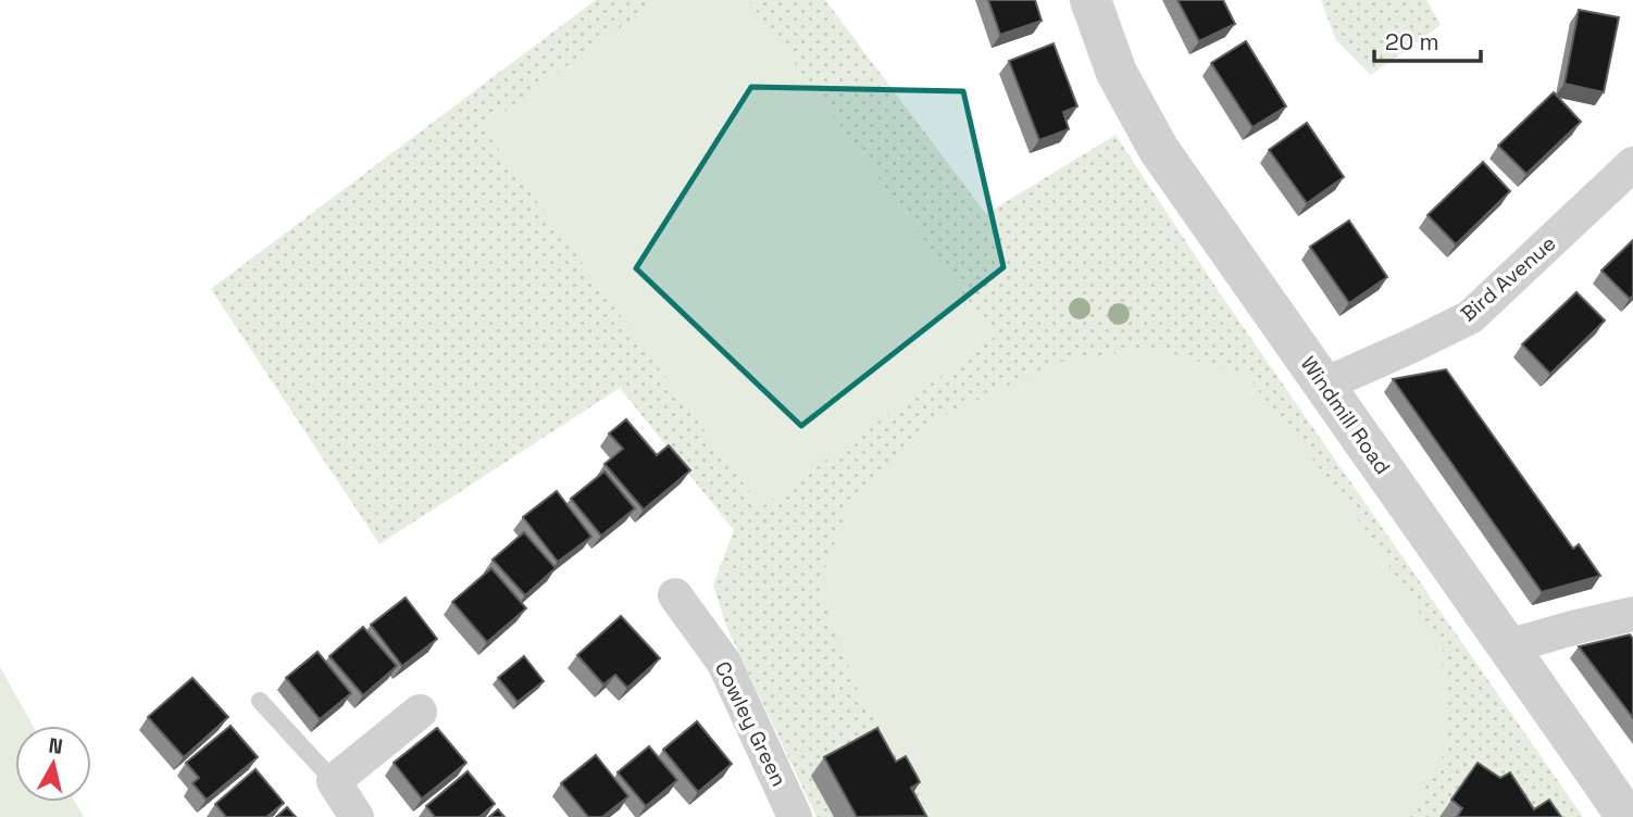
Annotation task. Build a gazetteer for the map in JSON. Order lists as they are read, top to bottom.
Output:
{
  "streets": {
    "street": ["Bird Avenue", "Windmill Road", "Cowley Green"]
  },
  "crossings": [
    ["Bird Avenue", "Windmill Road"]
  ],
  "scale_bar": "20 m",
  "north": "top"
}
